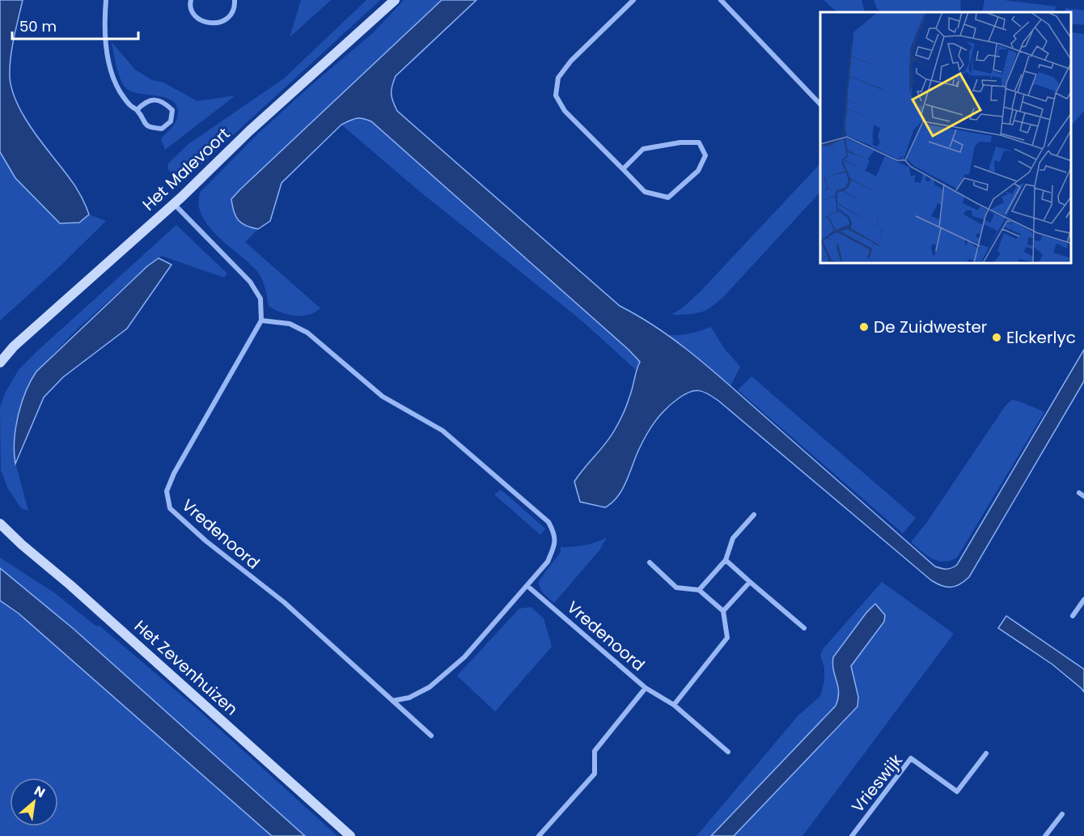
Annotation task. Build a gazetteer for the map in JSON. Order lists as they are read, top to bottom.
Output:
{
  "streets": {
    "street": [
      "Het Malevoort",
      "Vredenoord",
      "Het Zevenhuizen",
      "Vrieswijk"
    ]
  },
  "places": ["De Zuidwester", "Elckerlyc"],
  "scale_bar": "50 m",
  "north": "top right"
}
